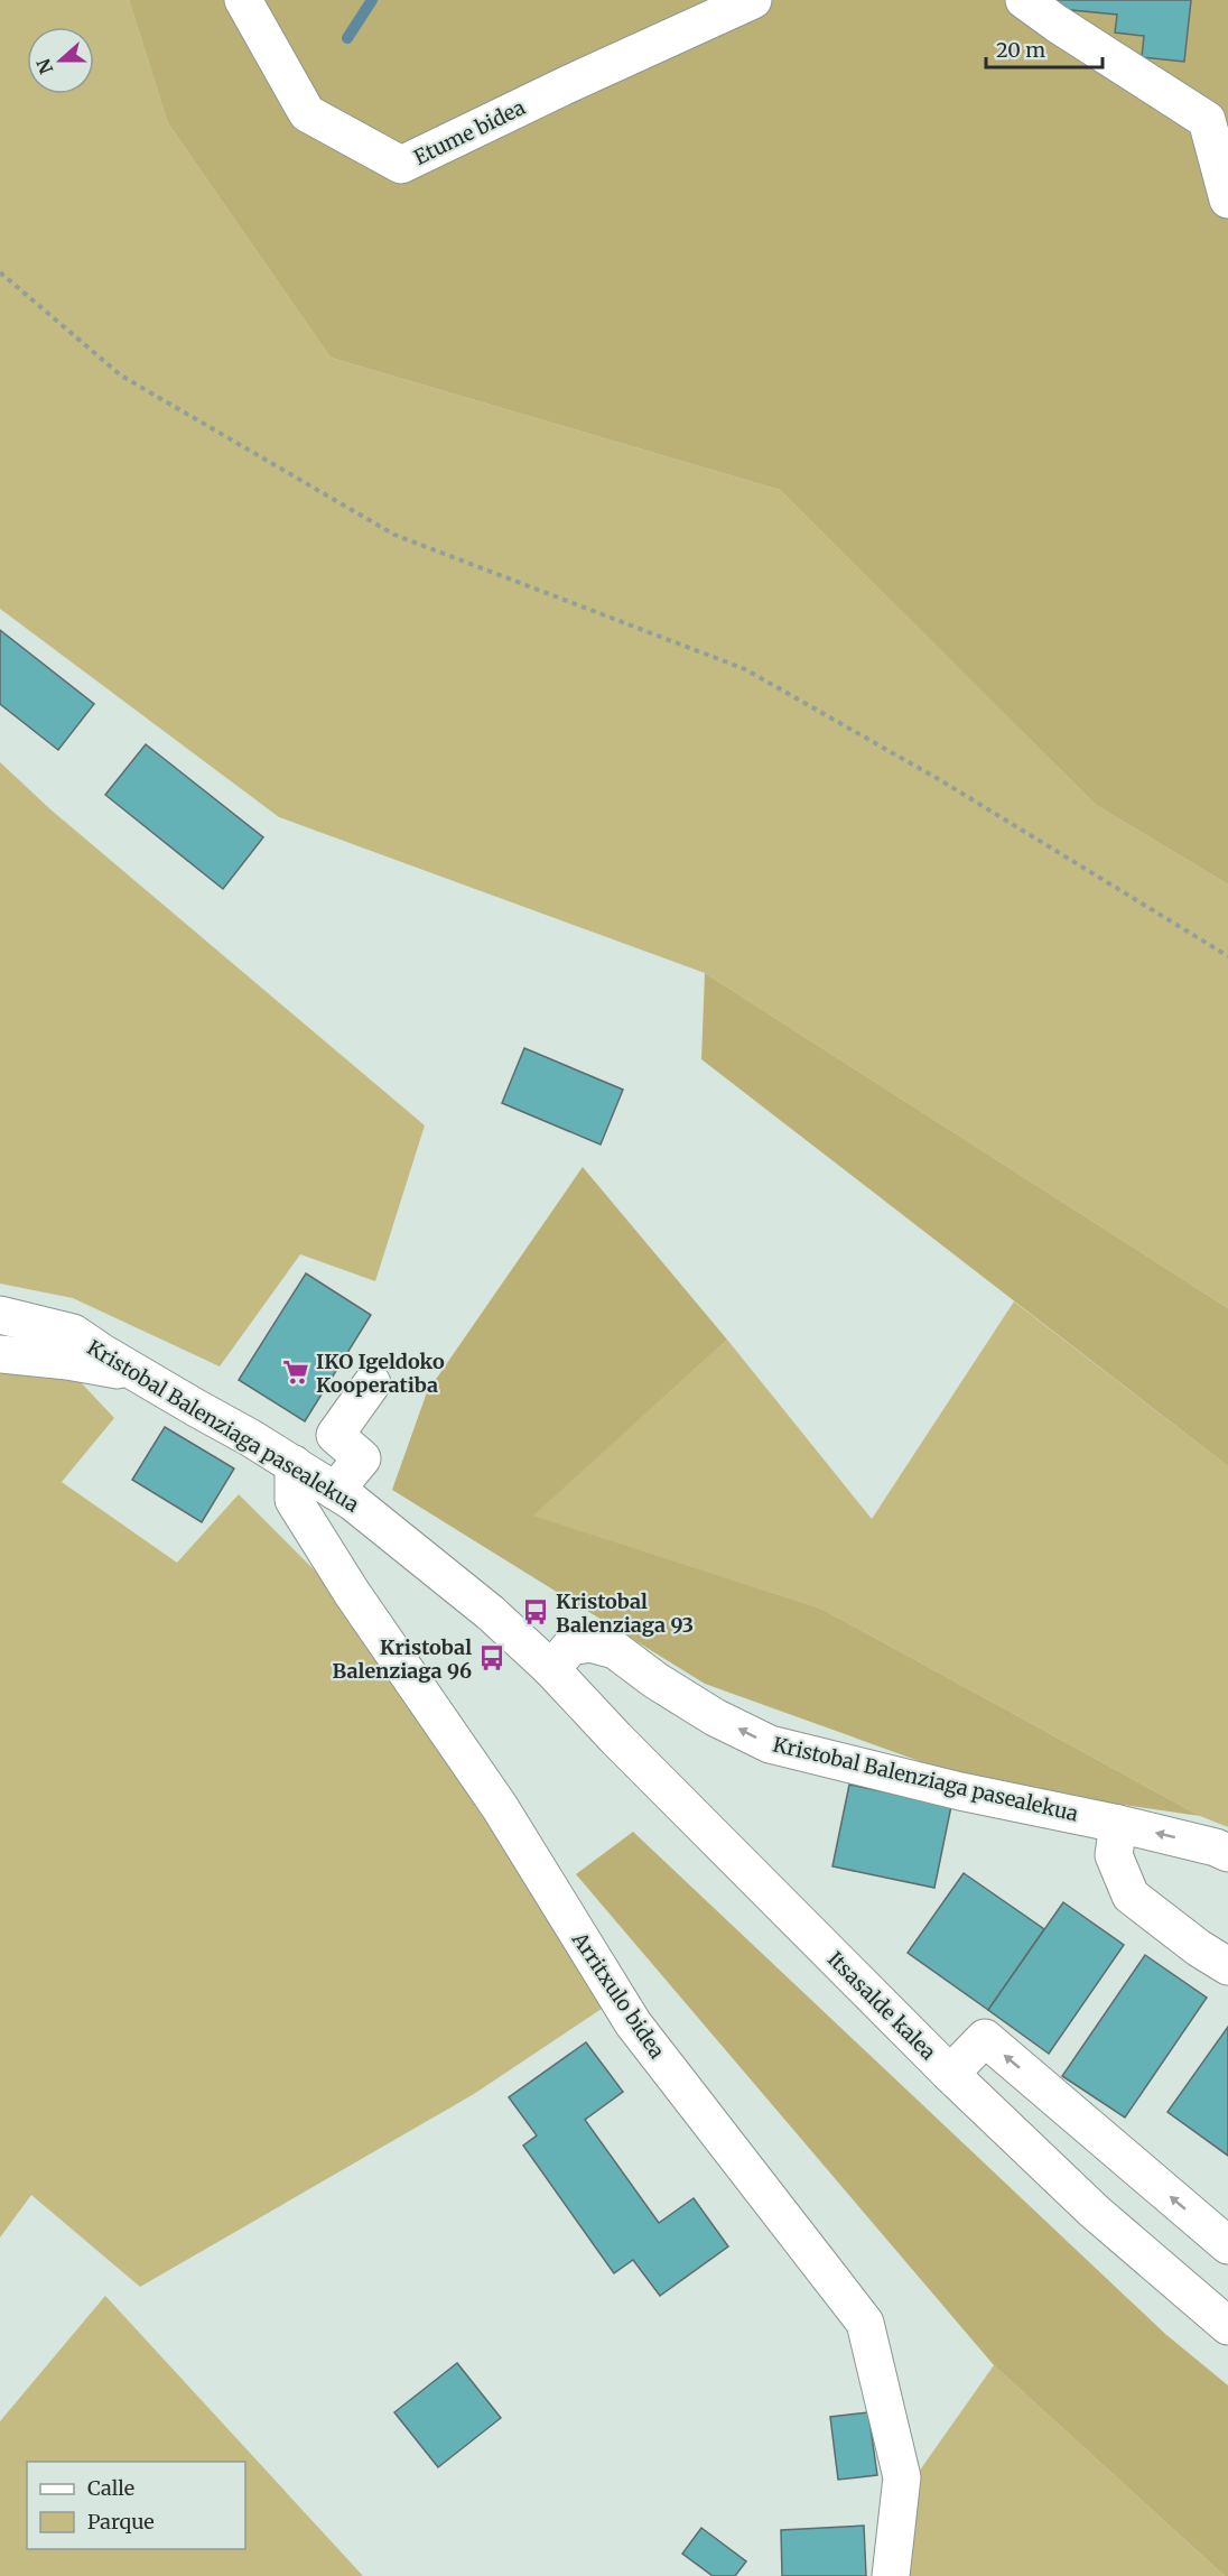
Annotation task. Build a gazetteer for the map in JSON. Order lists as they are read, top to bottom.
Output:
{
  "streets": {
    "street": [
      "Etume bidea",
      "Kristobal Balenziaga pasealekua",
      "Arritxulo bidea",
      "Itsasalde kalea"
    ]
  },
  "crossings": [
    ["Kristobal Balenziaga pasealekua", "Arritxulo bidea"],
    ["Kristobal Balenziaga pasealekua", "Itsasalde kalea"]
  ],
  "places": {
    "supermarket": ["IKO Igeldoko Kooperatiba"],
    "bus stop": ["Kristobal Balenziaga 93", "Kristobal Balenziaga 96"]
  },
  "legend": ["Calle", "Parque"],
  "scale_bar": "20 m",
  "north": "left"
}
